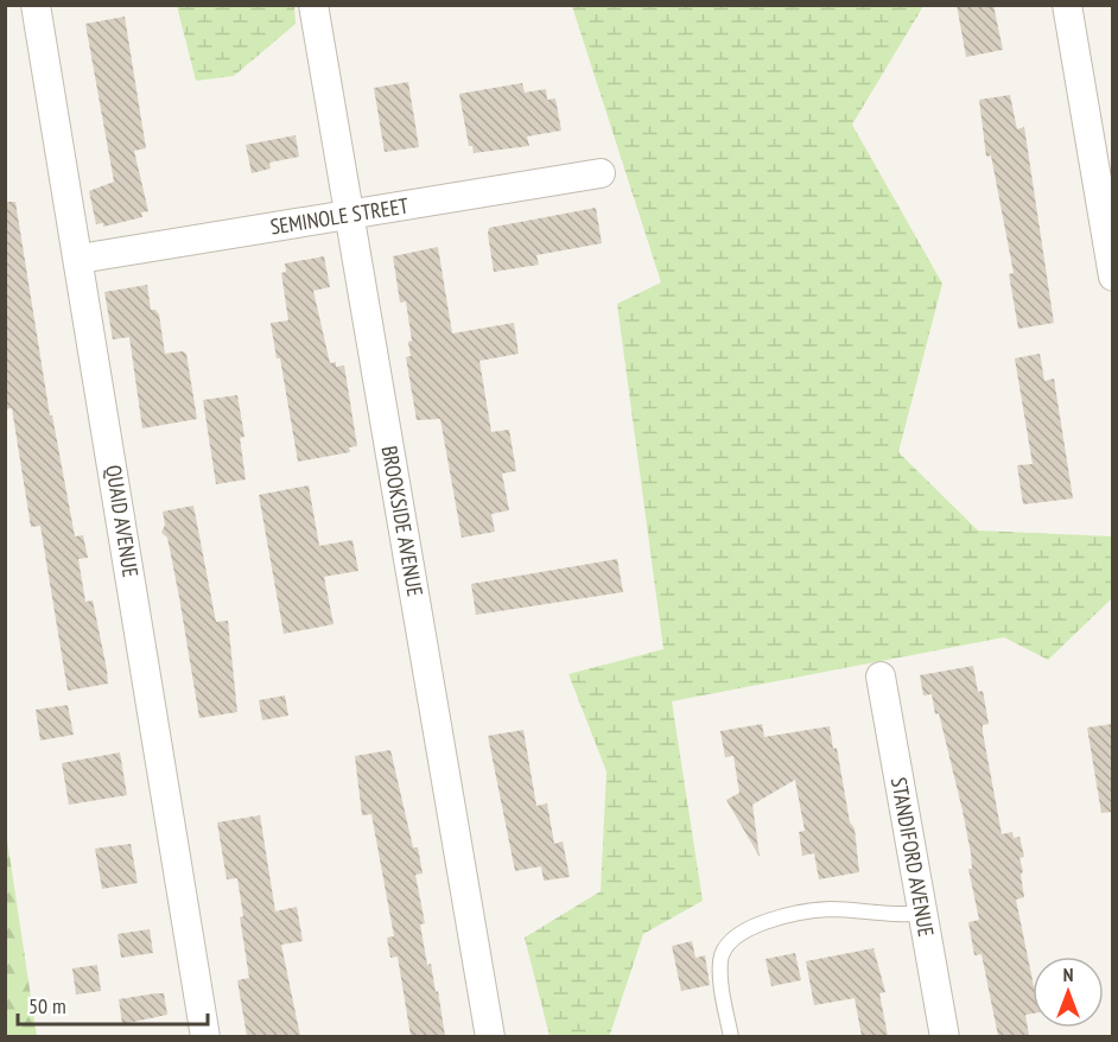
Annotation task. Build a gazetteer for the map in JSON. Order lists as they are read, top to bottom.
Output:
{
  "streets": {
    "street": [
      "SEMINOLE STREET",
      "QUAID AVENUE",
      "BROOKSIDE AVENUE",
      "STANDIFORD AVENUE"
    ]
  },
  "crossings": [
    ["SEMINOLE STREET", "QUAID AVENUE"],
    ["SEMINOLE STREET", "BROOKSIDE AVENUE"]
  ],
  "scale_bar": "50 m",
  "north": "top"
}
